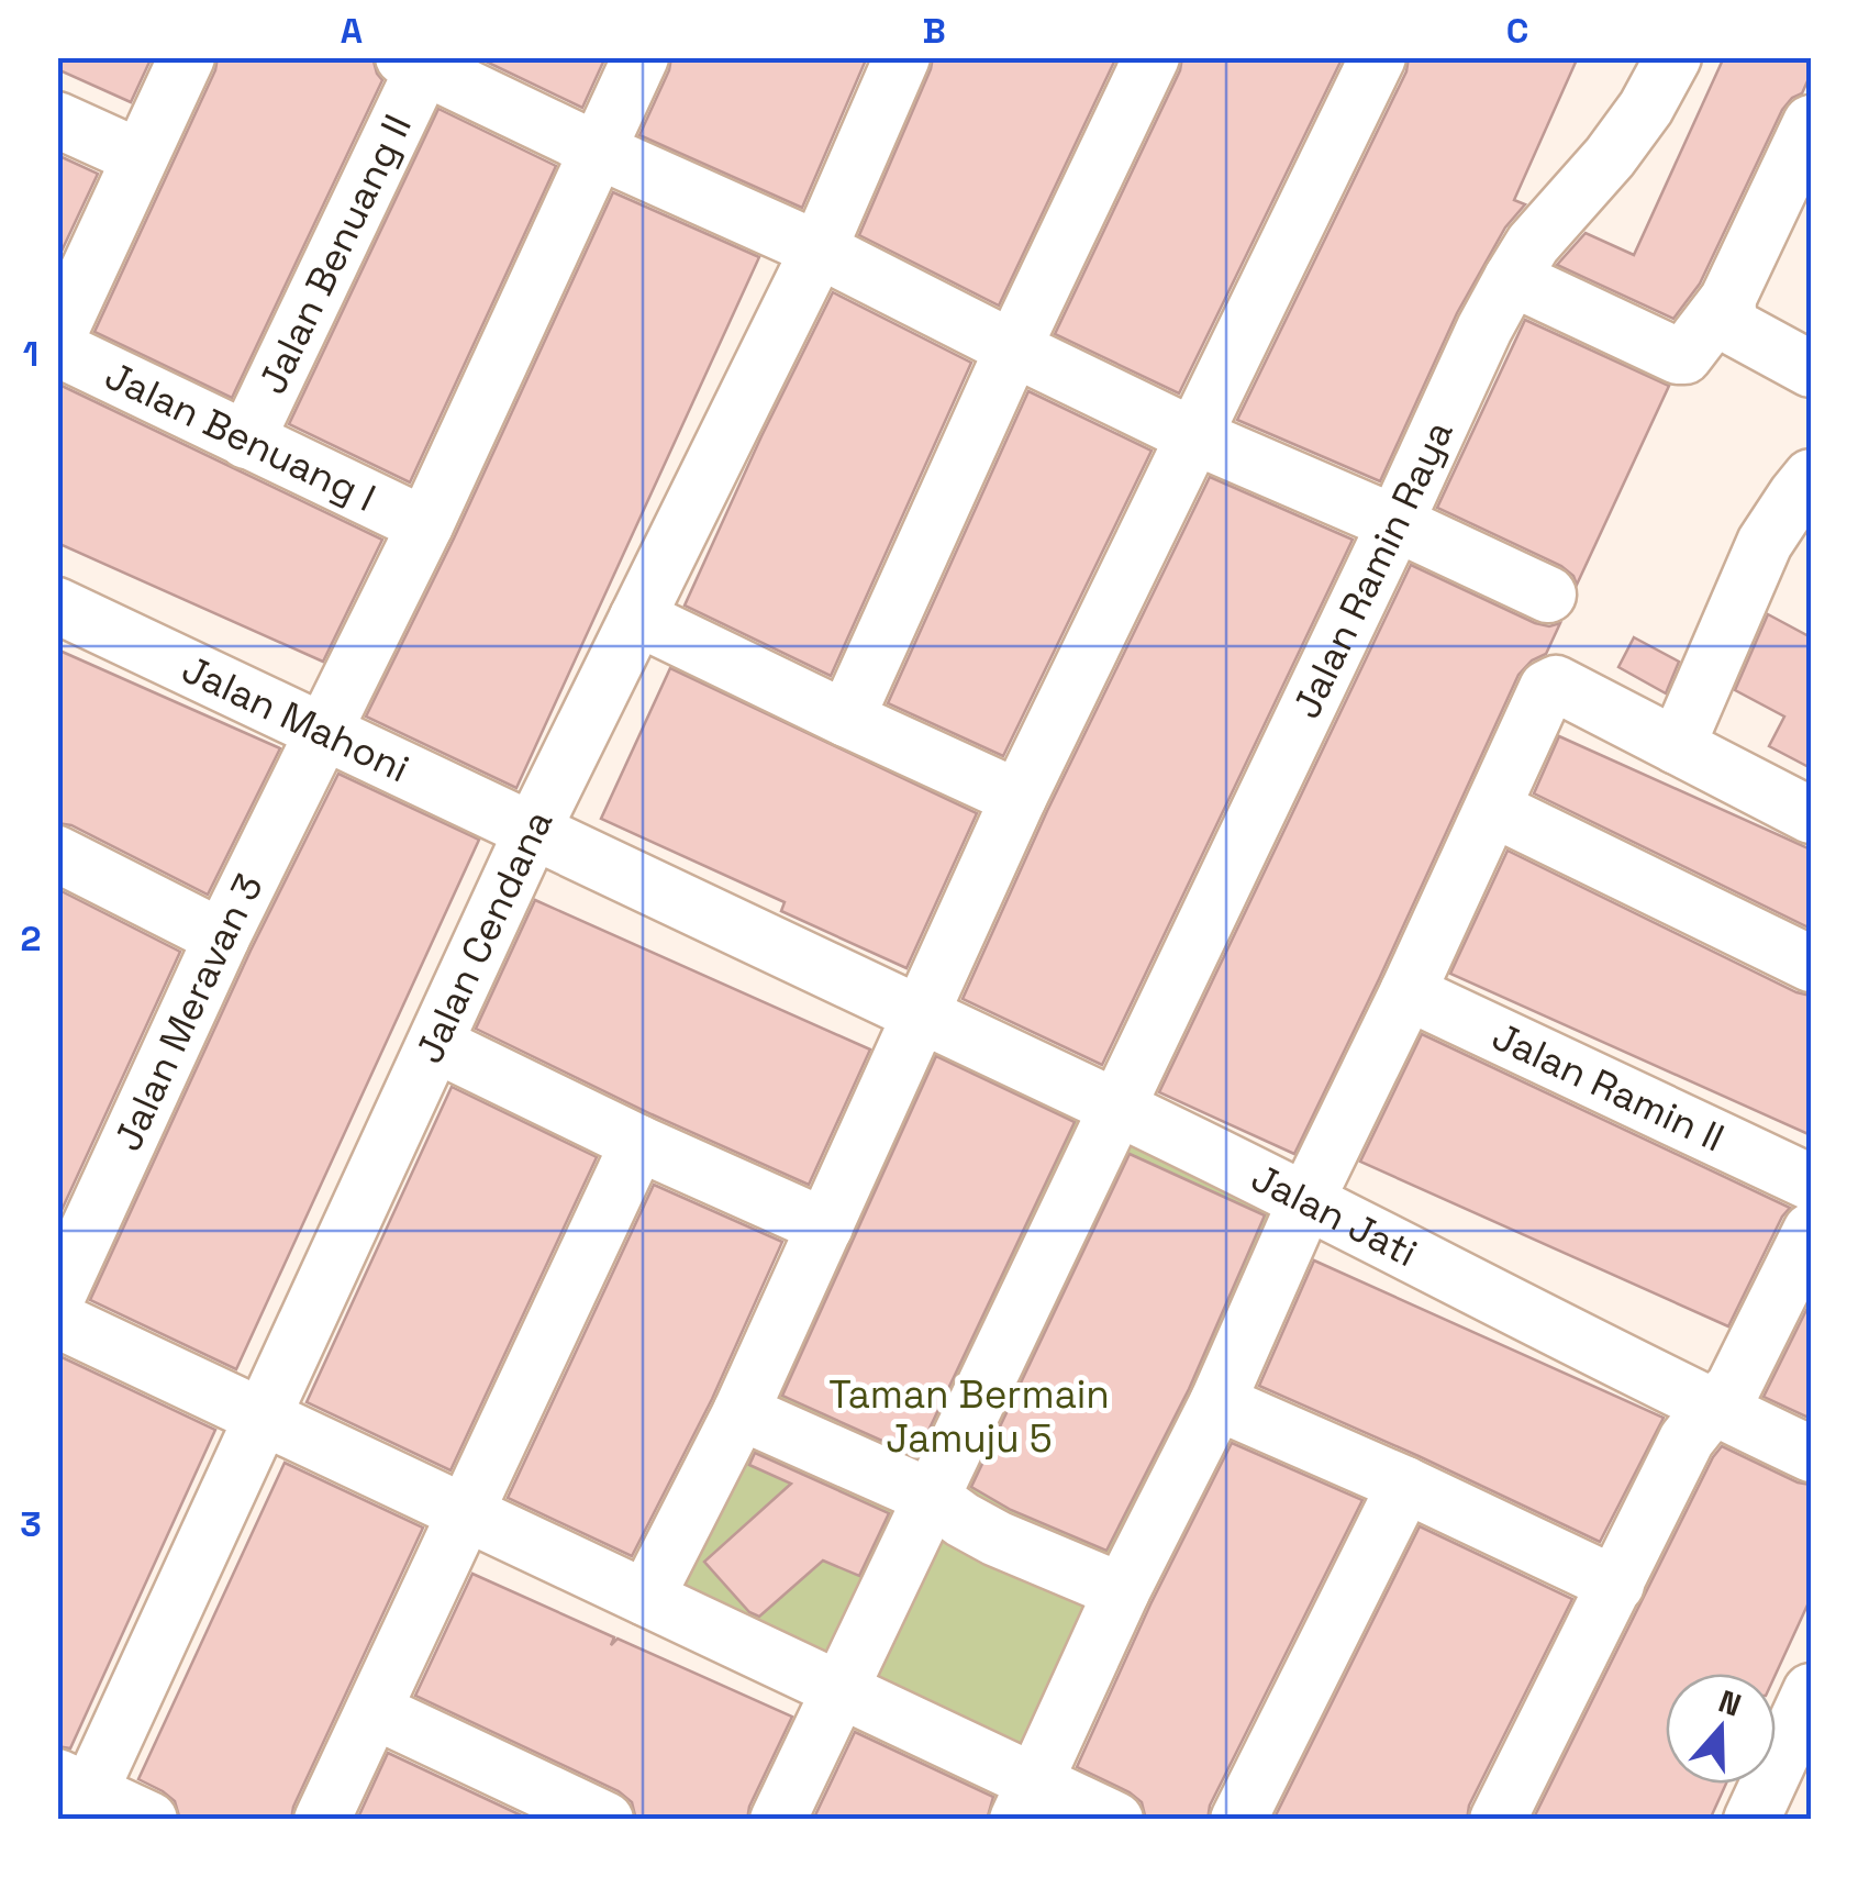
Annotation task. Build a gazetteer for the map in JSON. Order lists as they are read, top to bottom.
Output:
{
  "streets": {
    "street": [
      "Jalan Benuang II",
      "Jalan Benuang I",
      "Jalan Ramin Raya",
      "Jalan Mahoni",
      "Jalan Cendana",
      "Jalan Meravan 3",
      "Jalan Ramin II",
      "Jalan Jati"
    ]
  },
  "crossings": [
    ["Jalan Benuang II", "Jalan Benuang I"],
    ["Jalan Benuang I", "Jalan Meravan 3"],
    ["Jalan Ramin Raya", "Jalan Jati"],
    ["Jalan Mahoni", "Jalan Cendana"],
    ["Jalan Mahoni", "Jalan Meravan 3"],
    ["Jalan Mahoni", "Jalan Jati"],
    ["Jalan Cendana", "Jalan Jati"]
  ],
  "parks": ["Taman Bermain Jamuju 5"],
  "north": "top",
  "grid": {
    "columns": ["A", "B", "C"],
    "rows": ["1", "2", "3"]
  }
}
